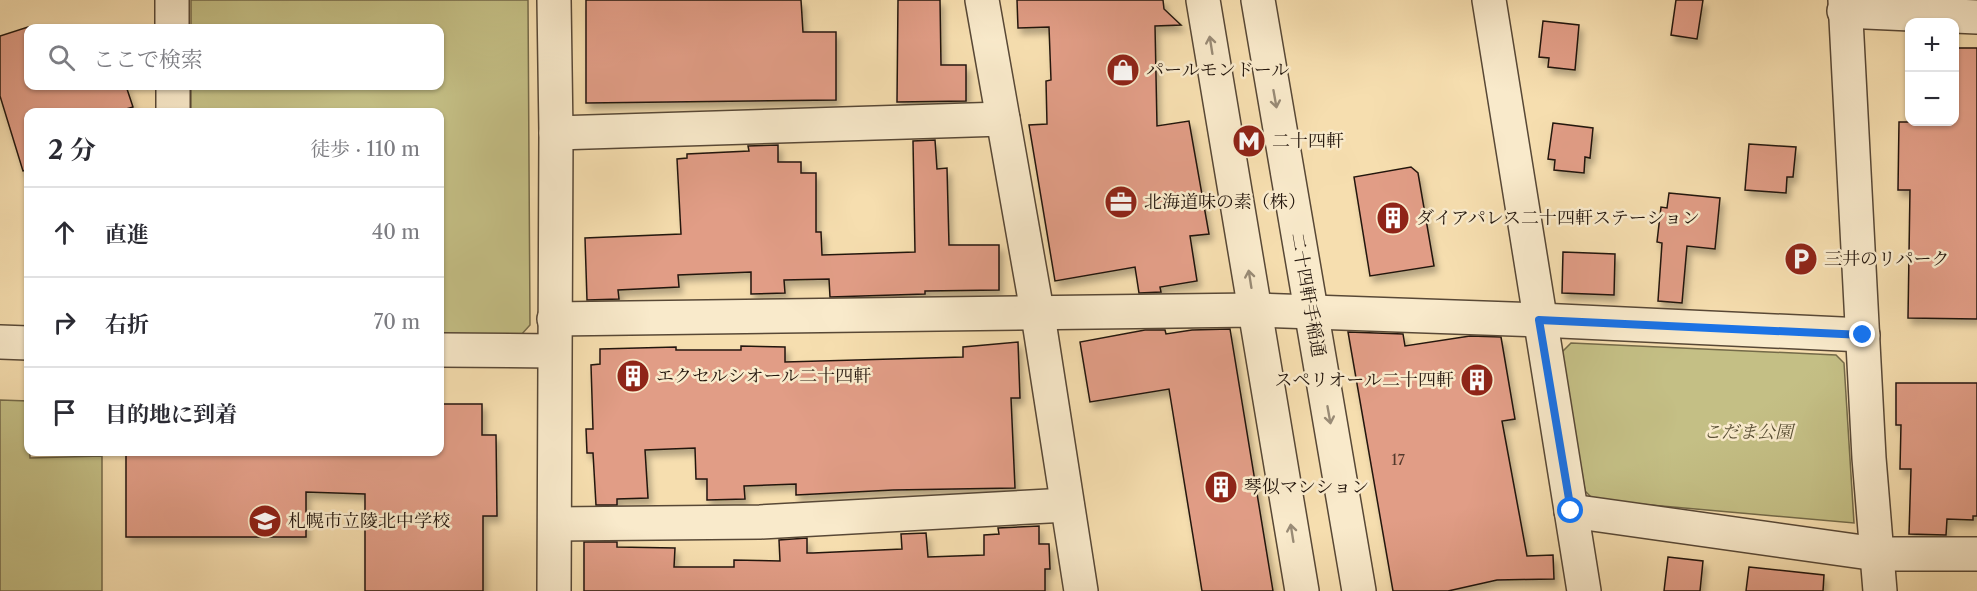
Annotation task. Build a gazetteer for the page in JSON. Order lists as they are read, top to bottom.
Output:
{
  "streets": {
    "street": ["二十四軒手稲通"]
  },
  "parks": ["こだま公園"],
  "places": {
    "shop": ["パールモンドール"],
    "metro station": ["二十四軒"],
    "office": ["北海道味の素（株）"],
    "building": [
      "ダイアパレス二十四軒ステーション",
      "エクセルシオール二十四軒",
      "スペリオール二十四軒",
      "琴似マンション"
    ],
    "parking": ["三井のリパーク"],
    "school or university": ["札幌市立陵北中学校"]
  },
  "house_numbers": ["17"],
  "page": {
    "map_buttons": ["+", "−"],
    "search": "ここで検索",
    "heading": ["2 分", "徒歩 · 110 m"],
    "list": [
      ["直進", "40 m"],
      ["右折", "70 m"],
      "目的地に到着"
    ]
  }
}
